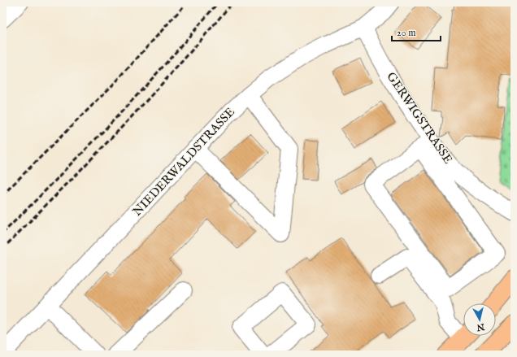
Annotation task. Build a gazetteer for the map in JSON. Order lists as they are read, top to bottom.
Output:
{
  "streets": {
    "street": ["GERWIGSTRASSE", "NIEDERWALDSTRASSE"]
  },
  "crossings": [
    ["GERWIGSTRASSE", "NIEDERWALDSTRASSE"]
  ],
  "scale_bar": "20 m",
  "north": "bottom"
}
